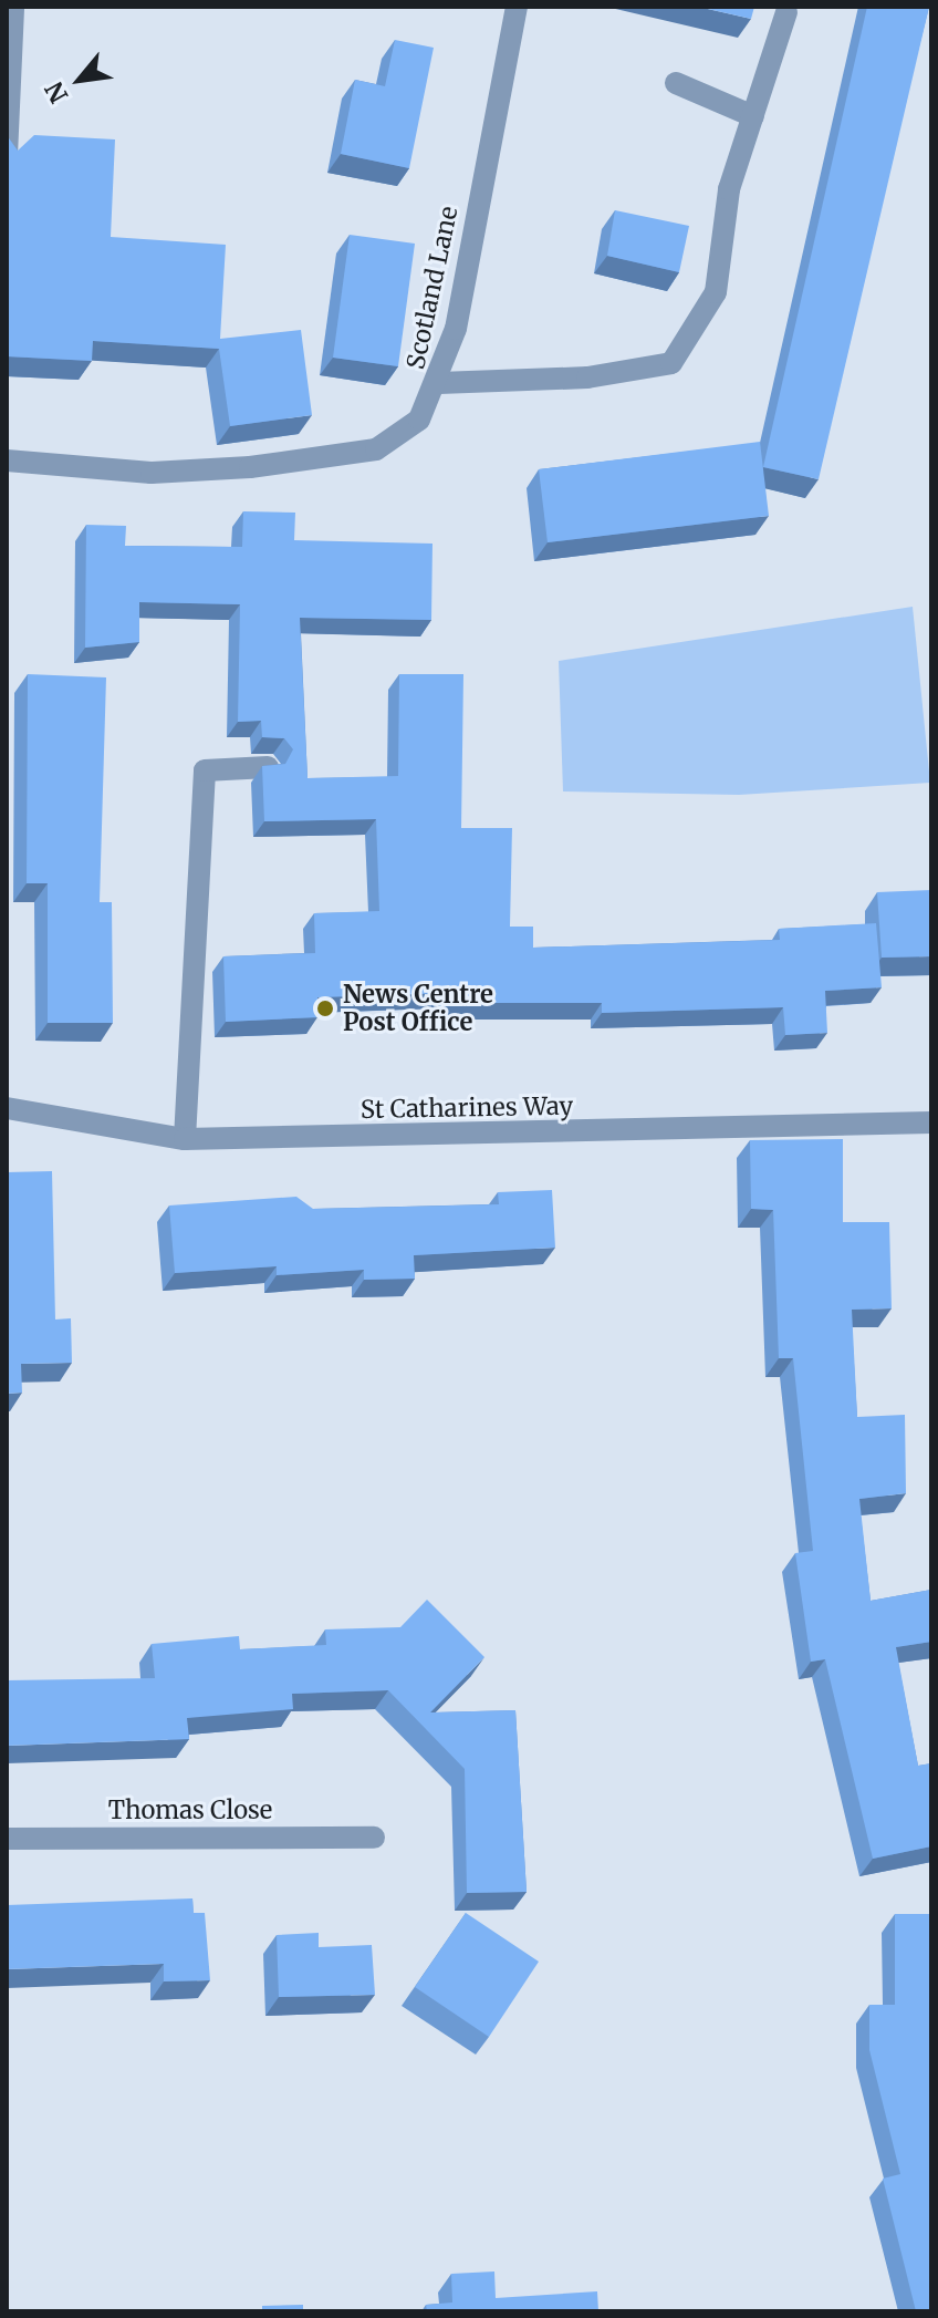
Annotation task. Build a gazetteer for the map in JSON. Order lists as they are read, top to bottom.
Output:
{
  "streets": {
    "street": ["Scotland Lane", "St Catharines Way", "Thomas Close"]
  },
  "places": ["News Centre Post Office"],
  "north": "bottom left"
}
